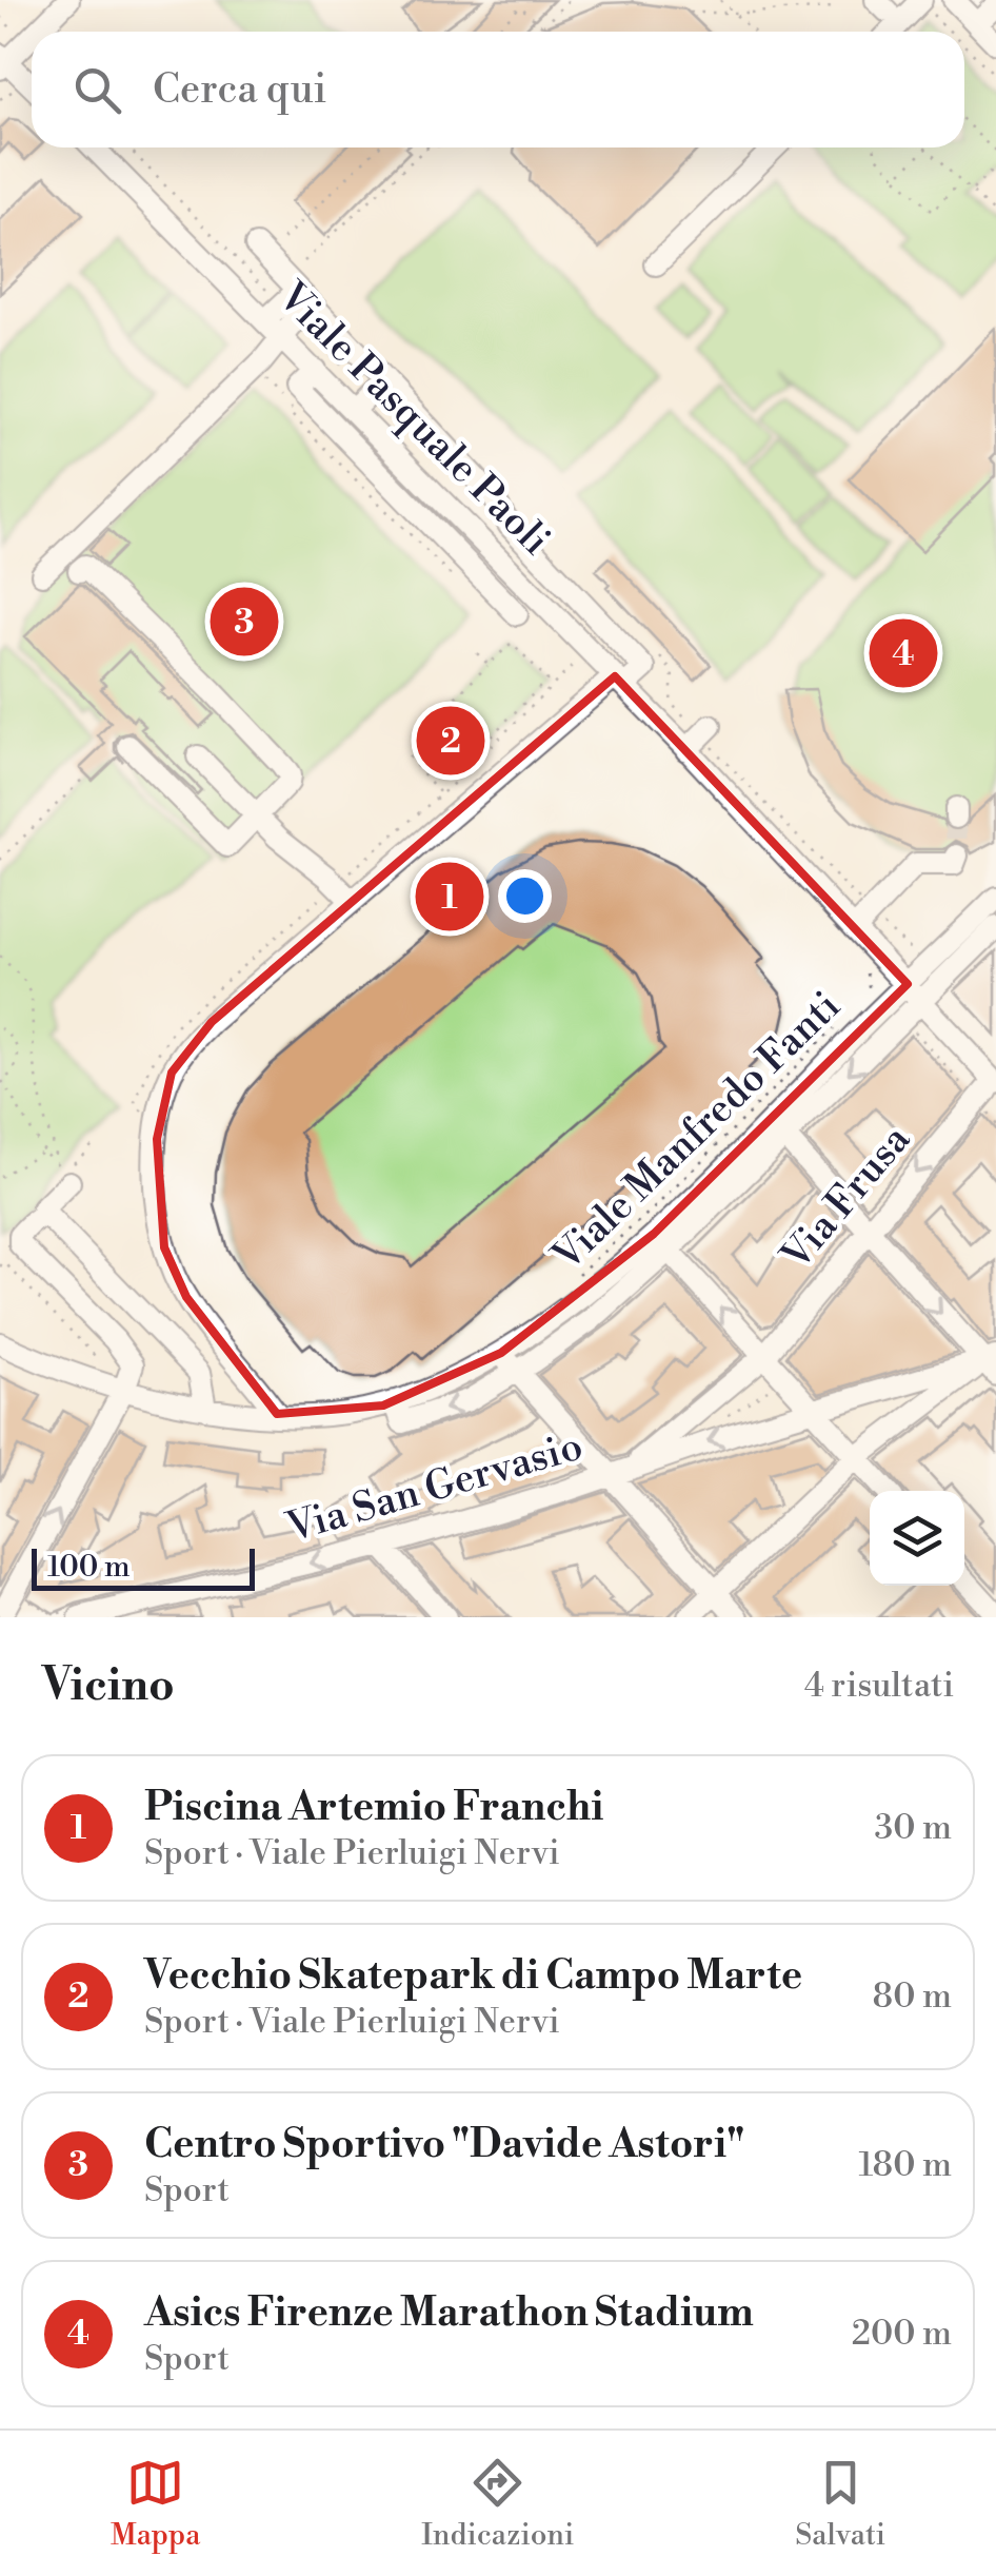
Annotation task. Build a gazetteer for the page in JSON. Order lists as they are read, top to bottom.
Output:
{
  "streets": {
    "street": [
      "Viale Pasquale Paoli",
      "Viale Manfredo Fanti",
      "Via Frusa",
      "Via San Gervasio"
    ]
  },
  "crossings": [
    ["Viale Pasquale Paoli", "Viale Manfredo Fanti"],
    ["Viale Pasquale Paoli", "Via Frusa"],
    ["Via Frusa", "Via San Gervasio"]
  ],
  "one_way": ["Via Frusa"],
  "scale_bar": "100 m",
  "page": {
    "search": "Cerca qui",
    "pins": [
      "3",
      "4",
      "2",
      "1"
    ],
    "scale": "100 m",
    "heading": ["Vicino", "4 risultati"],
    "list": [
      {
        "mark": "1",
        "name": "Piscina Artemio Franchi",
        "note": "Sport · Viale Pierluigi Nervi",
        "value": "30 m"
      },
      {
        "mark": "2",
        "name": "Vecchio Skatepark di Campo Marte",
        "note": "Sport · Viale Pierluigi Nervi",
        "value": "80 m"
      },
      {
        "mark": "3",
        "name": "Centro Sportivo \"Davide Astori\"",
        "note": "Sport",
        "value": "180 m"
      },
      {
        "mark": "4",
        "name": "Asics Firenze Marathon Stadium",
        "note": "Sport",
        "value": "200 m"
      }
    ],
    "nav": ["Mappa", "Indicazioni", "Salvati"]
  }
}
